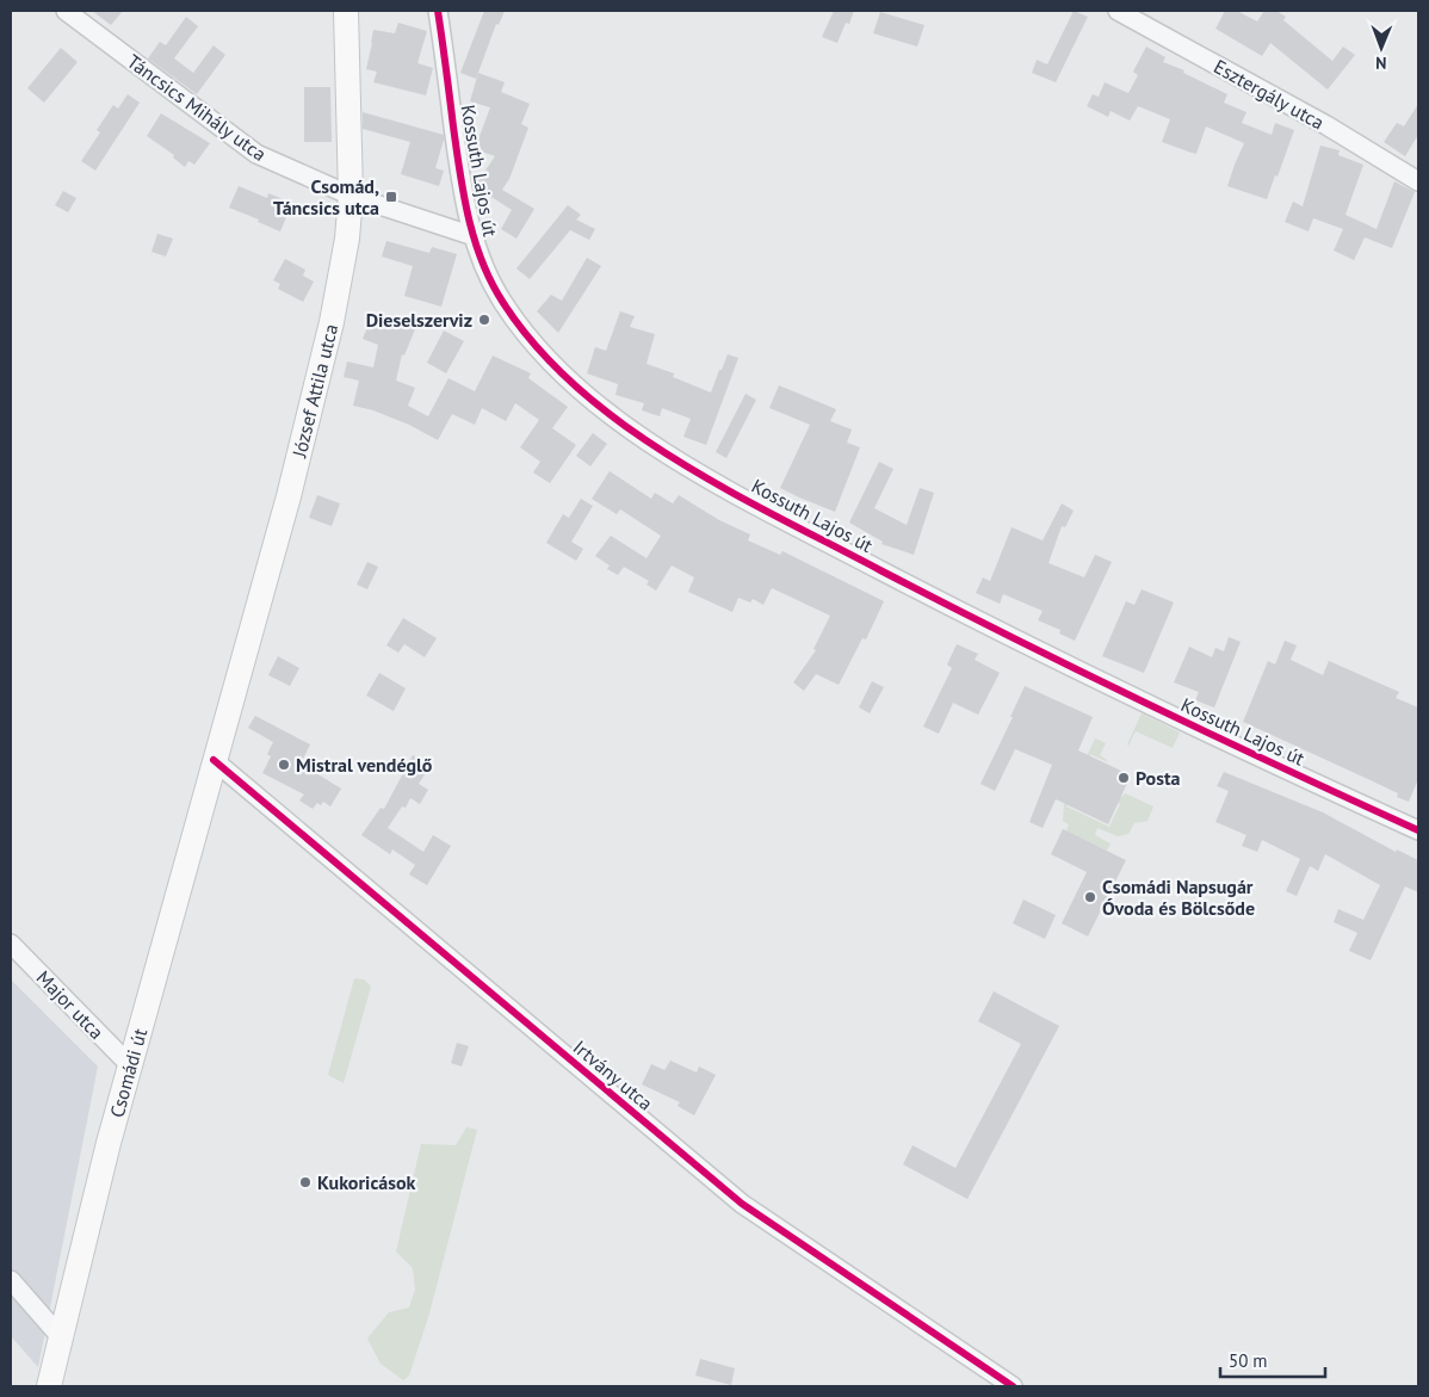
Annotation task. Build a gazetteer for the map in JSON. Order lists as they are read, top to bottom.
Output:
{
  "streets": {
    "main road": ["József Attila utca", "Csomádi út"],
    "street": [
      "Esztergály utca",
      "Táncsics Mihály utca",
      "Kossuth Lajos út",
      "Major utca",
      "Irtvány utca"
    ]
  },
  "crossings": [
    ["Táncsics Mihály utca", "Kossuth Lajos út"],
    ["Táncsics Mihály utca", "József Attila utca"],
    ["József Attila utca", "Csomádi út"],
    ["József Attila utca", "Irtvány utca"],
    ["Major utca", "Csomádi út"],
    ["Csomádi út", "Irtvány utca"]
  ],
  "places": {
    "transit": ["Csomád, Táncsics utca"],
    "other": [
      "Dieselszerviz",
      "Mistral vendéglő",
      "Posta",
      "Csomádi Napsugár Óvoda és Bölcsőde",
      "Kukoricások"
    ]
  },
  "scale_bar": "50 m",
  "north": "bottom"
}
